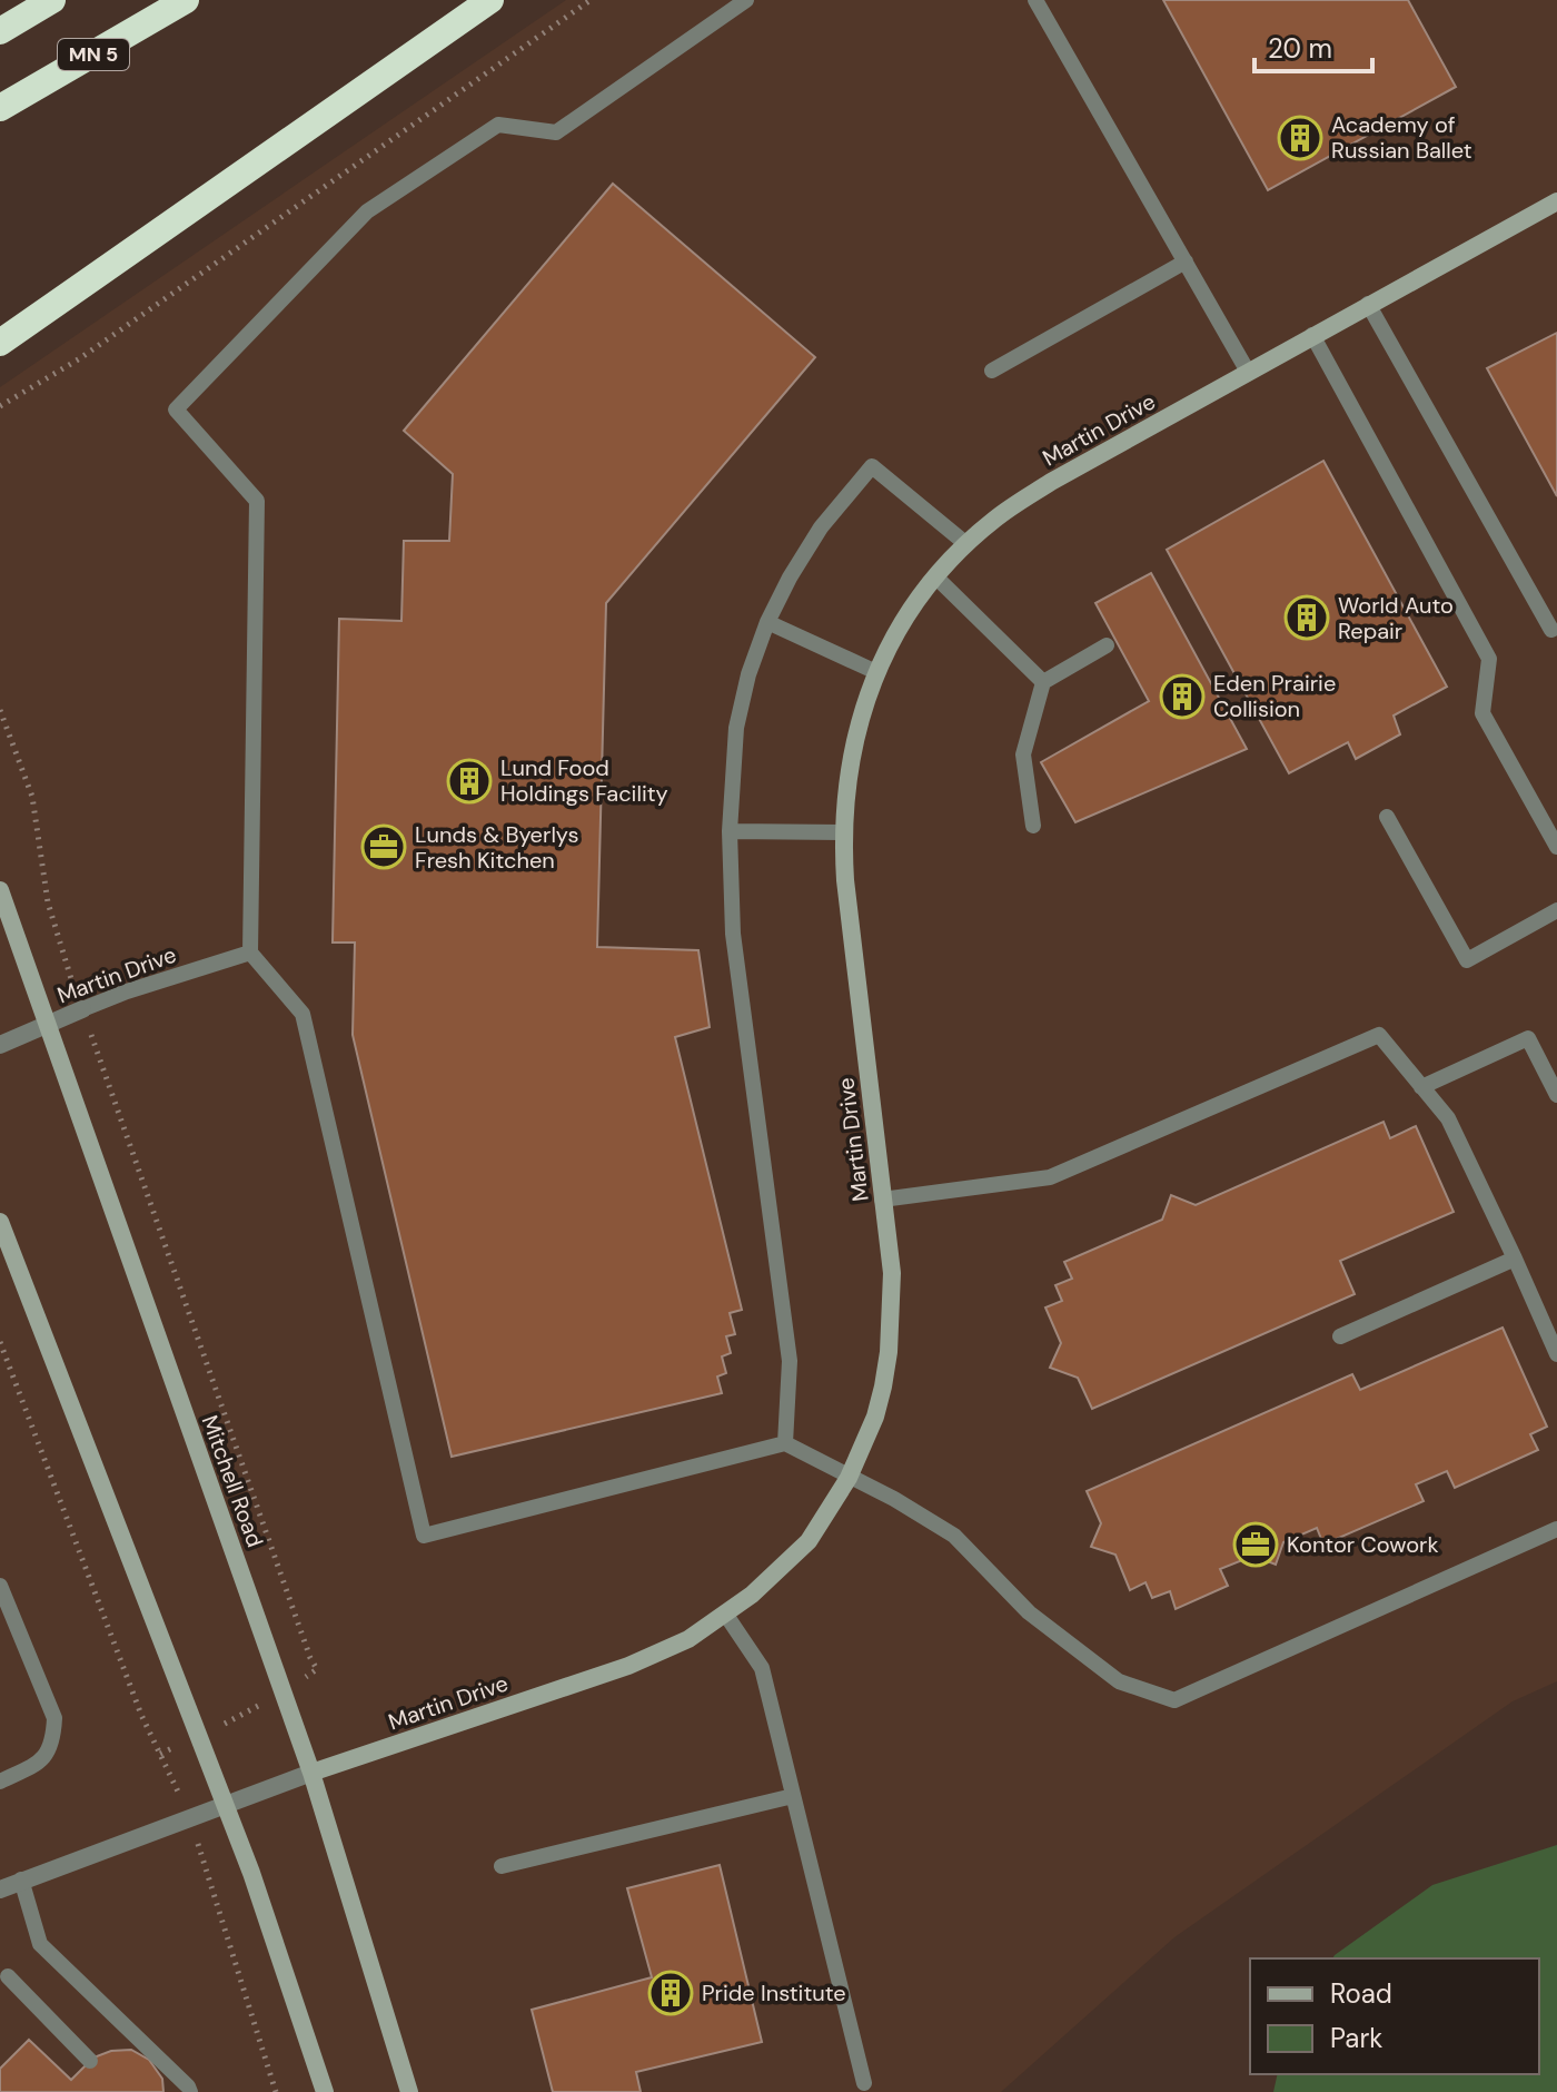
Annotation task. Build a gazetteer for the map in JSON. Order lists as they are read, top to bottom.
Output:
{
  "streets": {
    "highway": ["MN 5"],
    "street": ["Martin Drive", "Mitchell Road"]
  },
  "crossings": [
    ["Martin Drive", "Mitchell Road"]
  ],
  "places": {
    "building": [
      "Academy of Russian Ballet",
      "World Auto Repair",
      "Eden Prairie Collision",
      "Lund Food Holdings Facility",
      "Pride Institute"
    ],
    "office": ["Lunds & Byerlys Fresh Kitchen", "Kontor Cowork"]
  },
  "legend": ["Road", "Park"],
  "scale_bar": "20 m"
}
